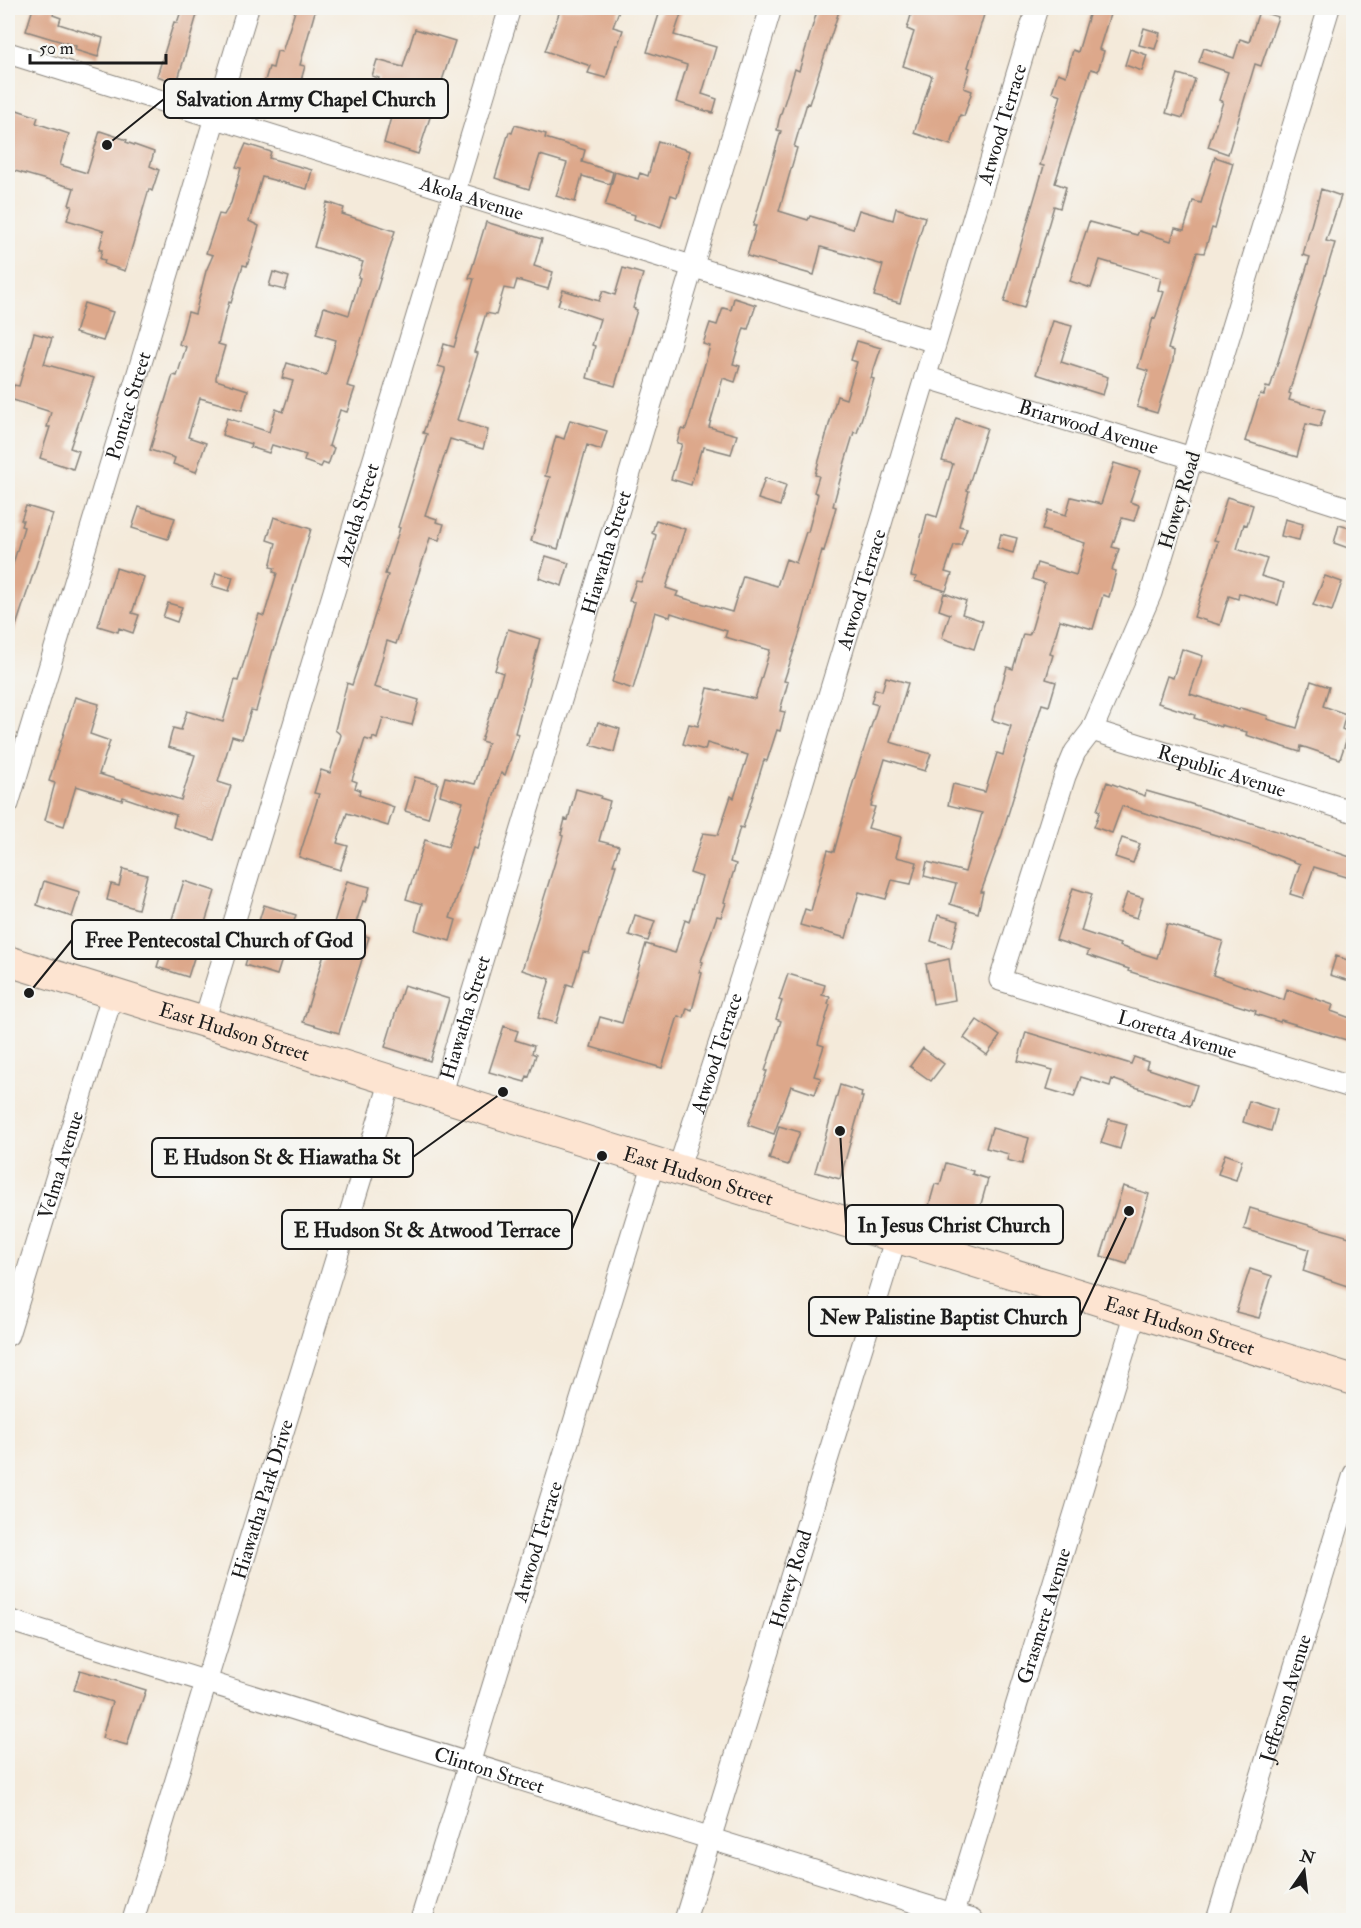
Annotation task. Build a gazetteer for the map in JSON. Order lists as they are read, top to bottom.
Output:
{
  "streets": {
    "main road": ["East Hudson Street"],
    "street": [
      "Atwood Terrace",
      "Akola Avenue",
      "Pontiac Street",
      "Briarwood Avenue",
      "Howey Road",
      "Azelda Street",
      "Hiawatha Street",
      "Republic Avenue",
      "Loretta Avenue",
      "Velma Avenue",
      "Hiawatha Park Drive",
      "Grasmere Avenue",
      "Jefferson Avenue",
      "Clinton Street"
    ]
  },
  "crossings": [
    ["Atwood Terrace", "Akola Avenue"],
    ["Atwood Terrace", "Briarwood Avenue"],
    ["Atwood Terrace", "East Hudson Street"],
    ["Atwood Terrace", "Clinton Street"],
    ["Akola Avenue", "Pontiac Street"],
    ["Akola Avenue", "Azelda Street"],
    ["Akola Avenue", "Hiawatha Street"],
    ["Briarwood Avenue", "Howey Road"],
    ["Howey Road", "Republic Avenue"],
    ["Howey Road", "East Hudson Street"],
    ["Howey Road", "Loretta Avenue"],
    ["Howey Road", "Clinton Street"],
    ["Azelda Street", "East Hudson Street"],
    ["Hiawatha Street", "East Hudson Street"],
    ["East Hudson Street", "Velma Avenue"],
    ["East Hudson Street", "Hiawatha Park Drive"],
    ["East Hudson Street", "Grasmere Avenue"],
    ["Hiawatha Park Drive", "Clinton Street"],
    ["Grasmere Avenue", "Clinton Street"]
  ],
  "places": [
    "Salvation Army Chapel Church",
    "Free Pentecostal Church of God",
    "E Hudson St & Hiawatha St",
    "In Jesus Christ Church",
    "E Hudson St & Atwood Terrace",
    "New Palistine Baptist Church"
  ],
  "scale_bar": "50 m",
  "north": "top"
}
